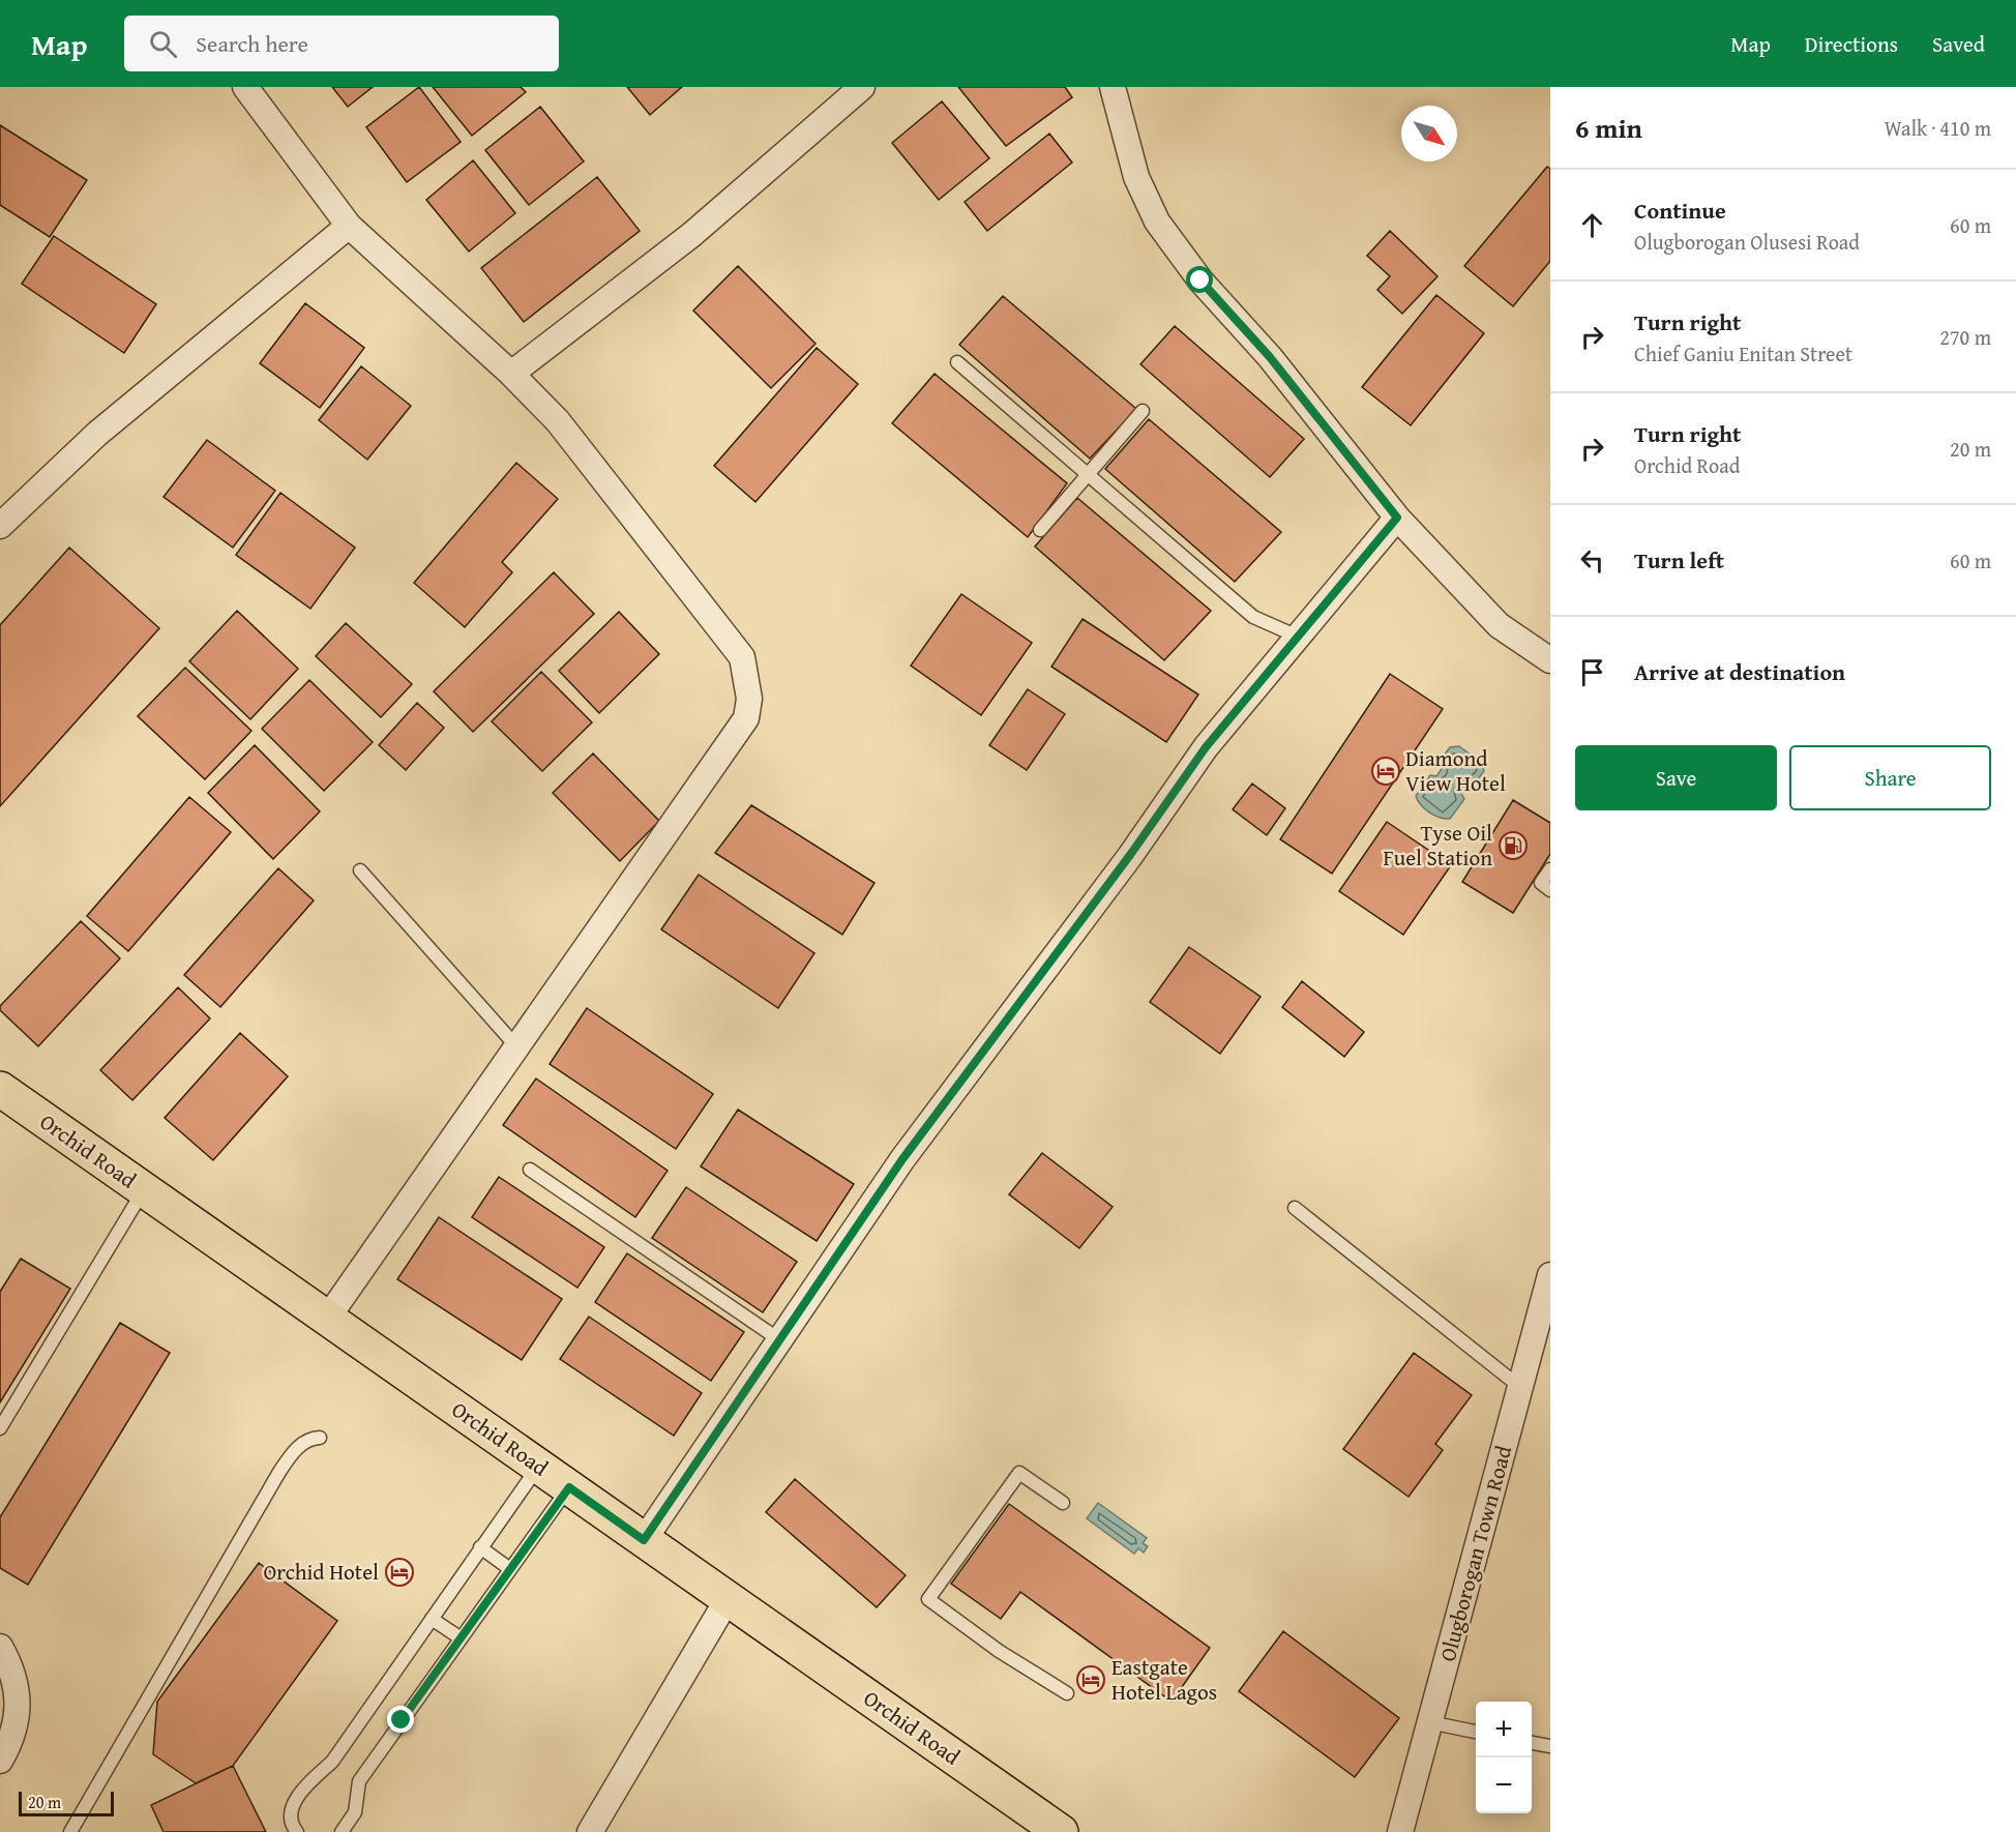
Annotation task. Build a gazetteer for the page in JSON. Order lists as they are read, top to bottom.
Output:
{
  "streets": {
    "main road": ["Orchid Road"],
    "street": ["Olugborogan Town Road"]
  },
  "places": {
    "hotel": ["Diamond View Hotel", "Orchid Hotel", "Eastgate Hotel Lagos"],
    "fuel station": ["Tyse Oil Fuel Station"]
  },
  "scale_bar": "20 m",
  "north": "bottom right",
  "page": {
    "header": "Map",
    "search": "Search here",
    "nav": ["Map", "Directions", "Saved"],
    "heading": ["6 min", "Walk · 410 m"],
    "list": [
      ["Continue", "Olugborogan Olusesi Road", "60 m"],
      ["Turn right", "Chief Ganiu Enitan Street", "270 m"],
      ["Turn right", "Orchid Road", "20 m"],
      ["Turn left", "60 m"],
      "Arrive at destination"
    ],
    "buttons": ["Save", "Share"],
    "map_buttons": ["+", "−"],
    "scale": "20 m"
  }
}
